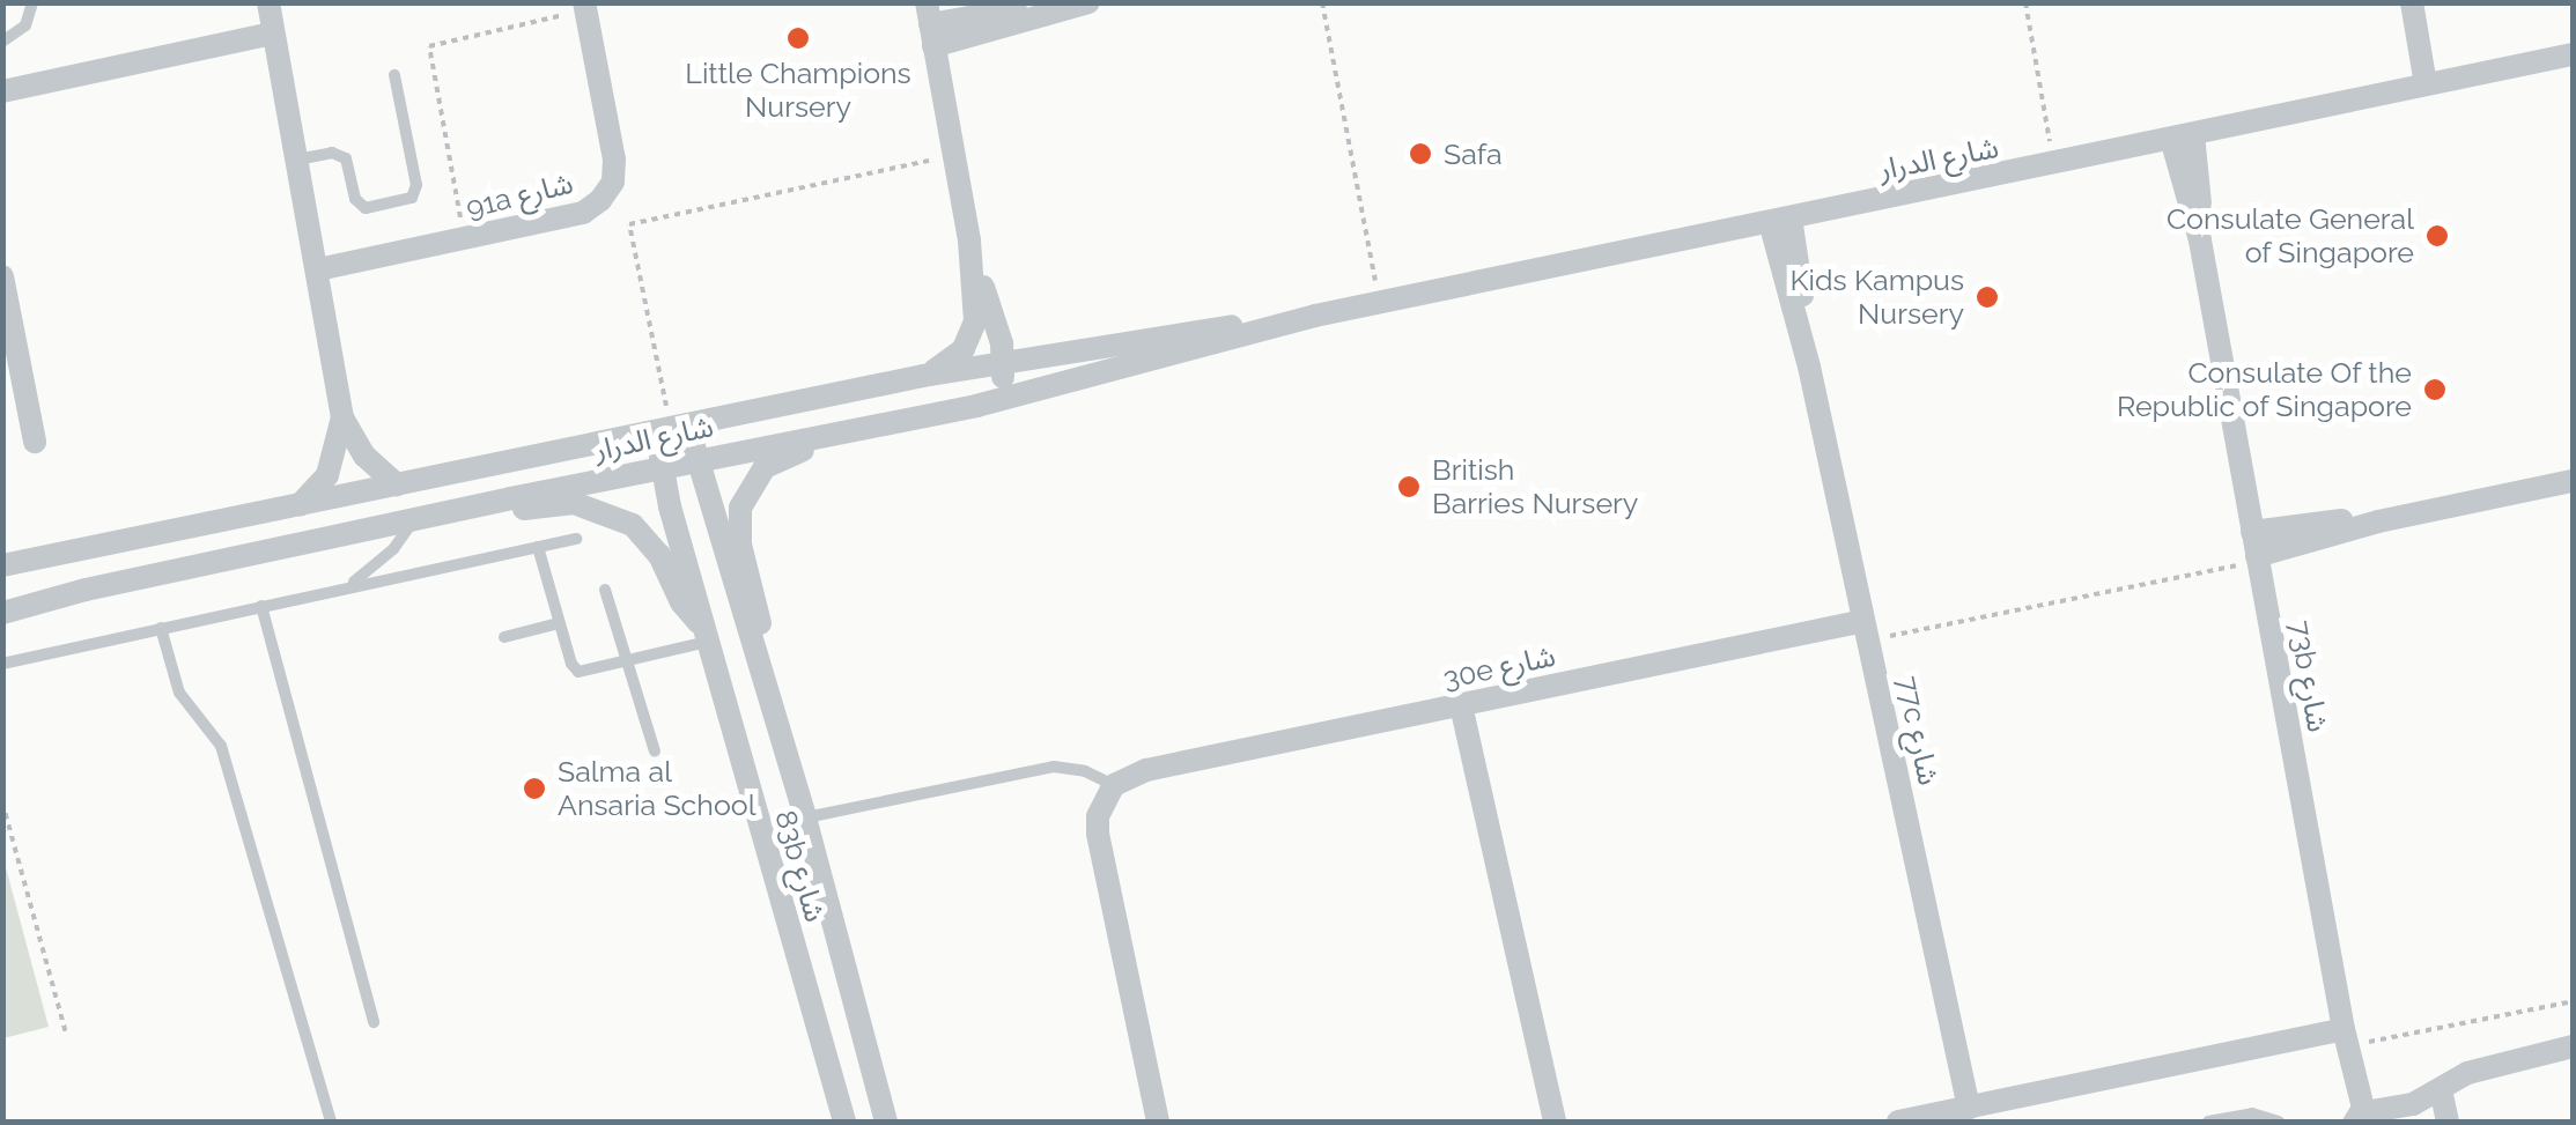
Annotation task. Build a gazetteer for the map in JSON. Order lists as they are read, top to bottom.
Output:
{
  "streets": {
    "street": [
      "شارع الدرار",
      "91a شارع",
      "30e شارع",
      "73b شارع",
      "77c شارع",
      "83b شارع"
    ]
  },
  "crossings": [
    ["شارع الدرار", "73b شارع"],
    ["شارع الدرار", "77c شارع"],
    ["شارع الدرار", "83b شارع"],
    ["30e شارع", "77c شارع"]
  ],
  "places": [
    "Little Champions Nursery",
    "Safa",
    "Consulate General of Singapore",
    "Kids Kampus Nursery",
    "Consulate Of the Republic of Singapore",
    "British Barries Nursery",
    "Salma al Ansaria School"
  ]
}
